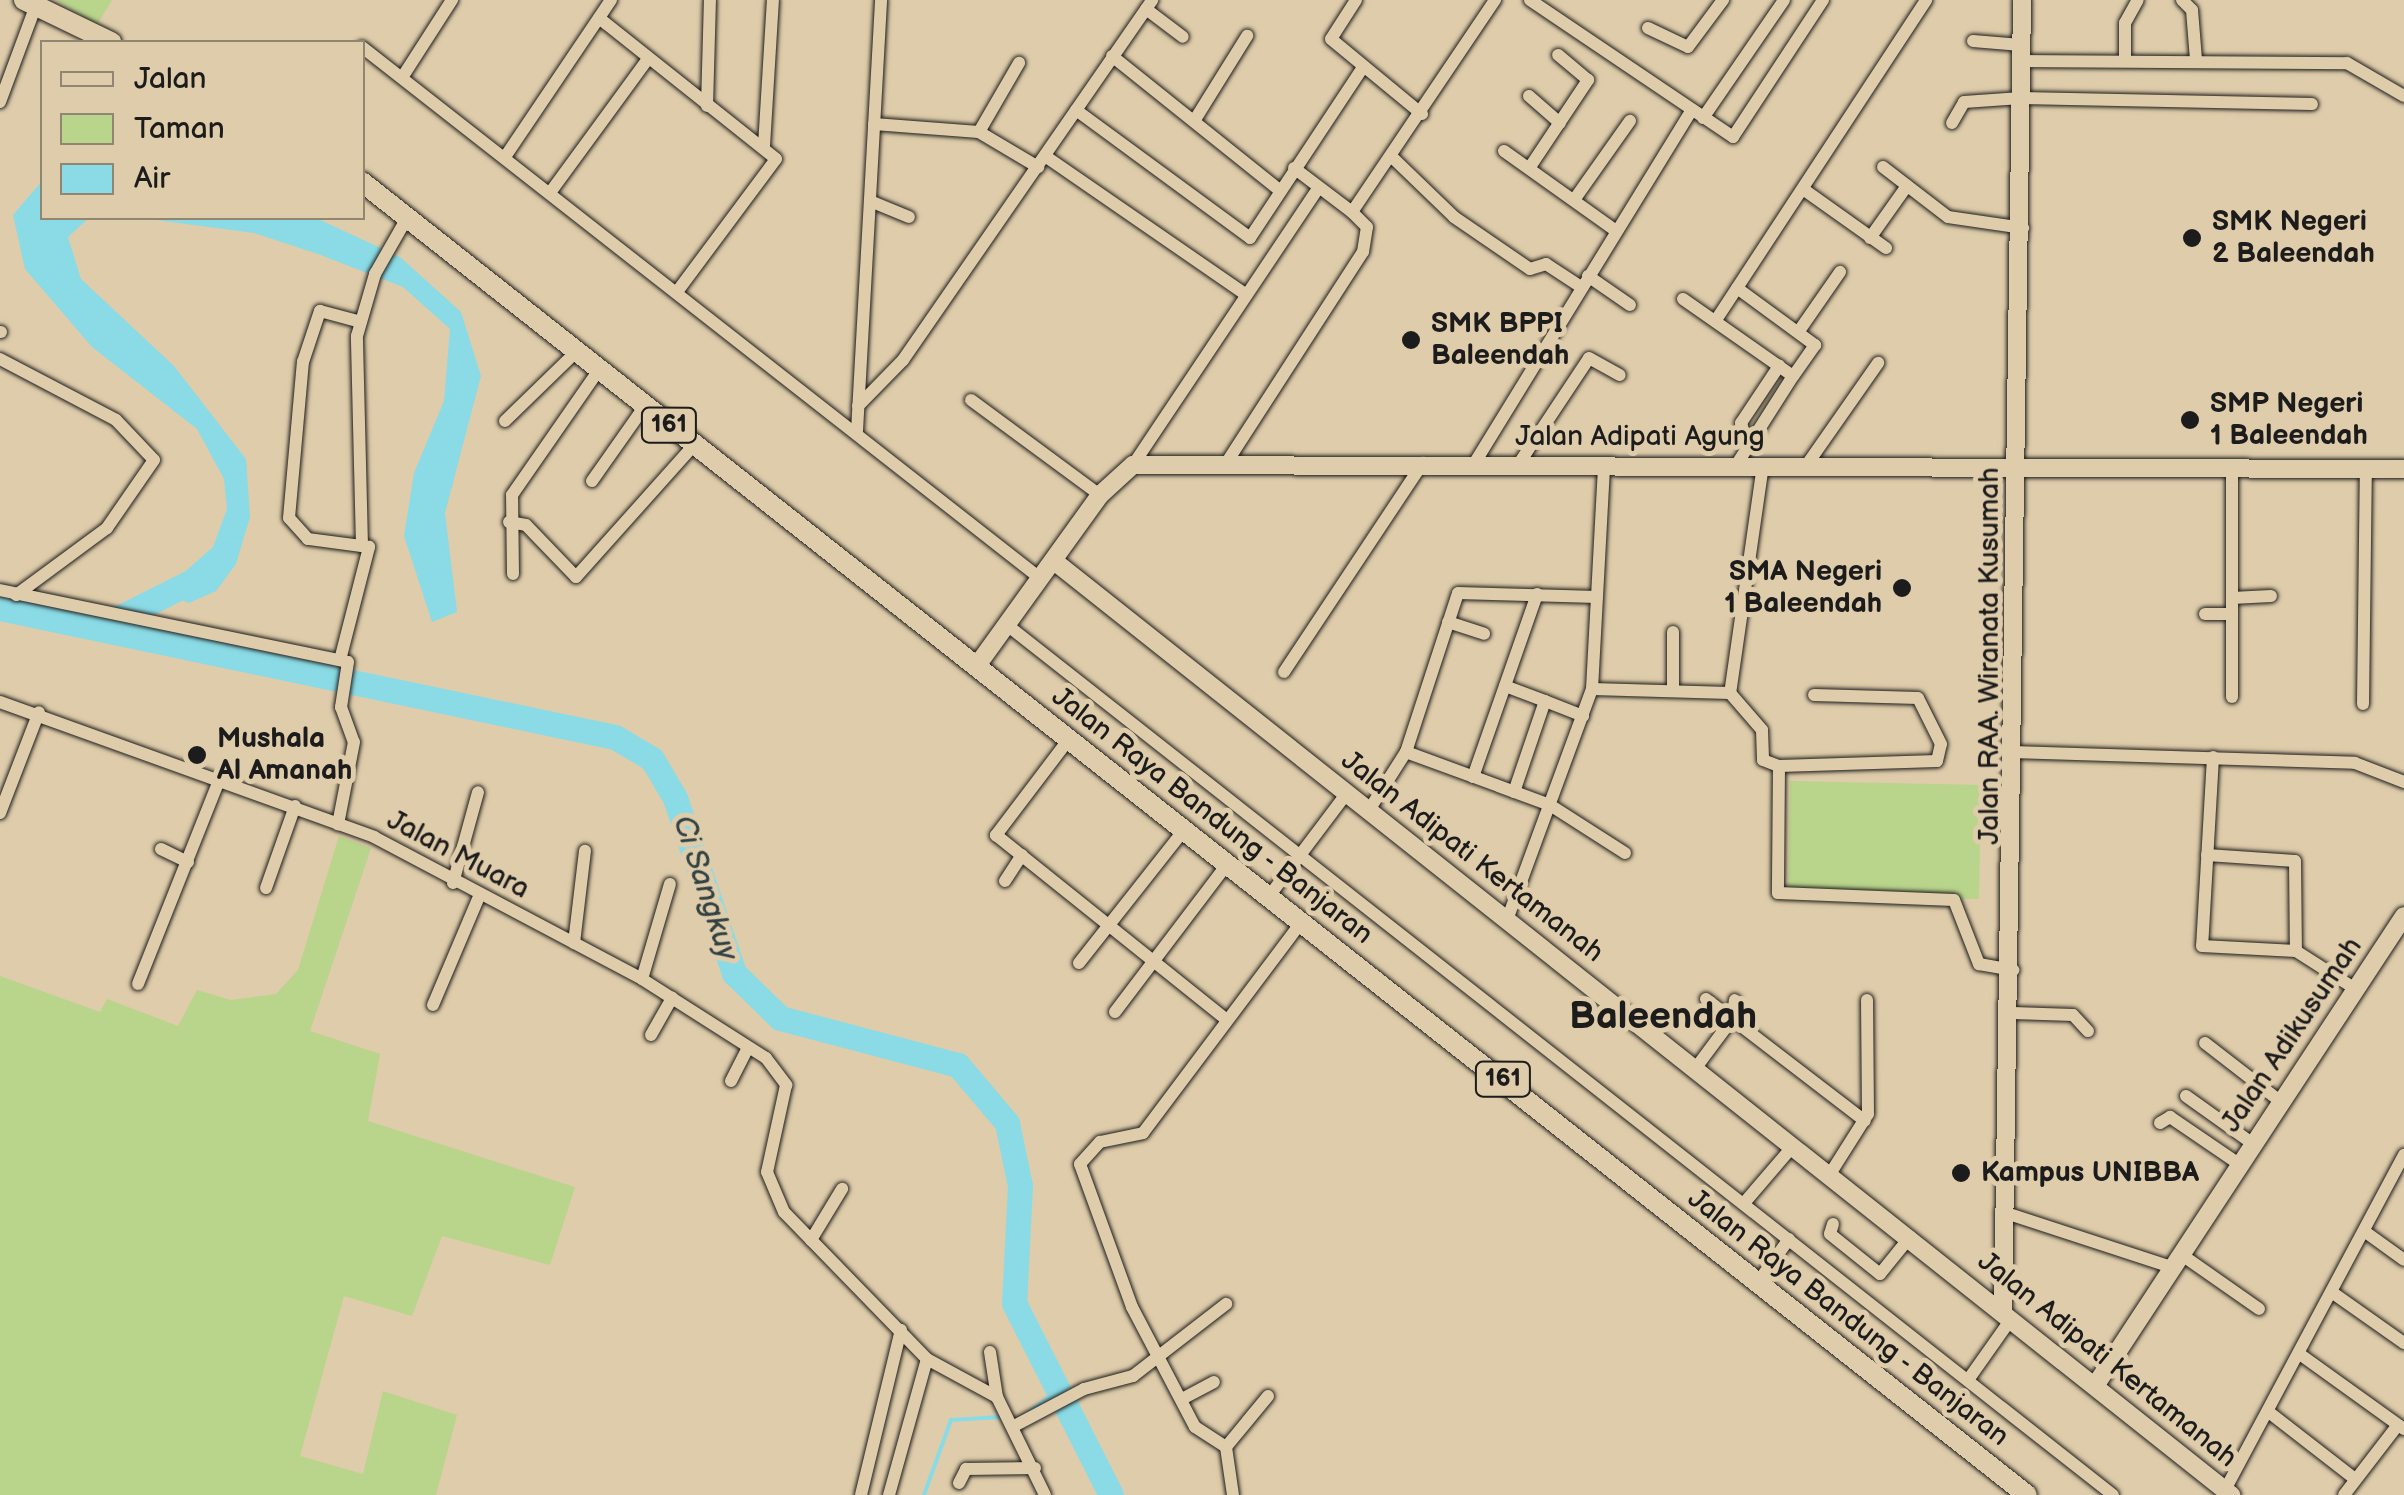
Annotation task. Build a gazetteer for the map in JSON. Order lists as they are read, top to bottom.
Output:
{
  "streets": {
    "main road": [
      "161",
      "Jalan Adipati Agung",
      "Jalan RAA. Wiranata Kusumah",
      "Jalan Raya Bandung - Banjaran",
      "Jalan Adipati Kertamanah",
      "Jalan Adikusumah"
    ],
    "street": ["Jalan Muara"]
  },
  "crossings": [
    ["Jalan Adipati Agung", "Jalan RAA. Wiranata Kusumah"],
    ["Jalan RAA. Wiranata Kusumah", "Jalan Adipati Kertamanah"],
    ["Jalan Adipati Kertamanah", "Jalan Adikusumah"]
  ],
  "districts": ["Baleendah"],
  "water": ["Ci Sangkuy"],
  "places": [
    "SMK Negeri 2 Baleendah",
    "SMK BPPI Baleendah",
    "SMP Negeri 1 Baleendah",
    "SMA Negeri 1 Baleendah",
    "Mushala Al Amanah",
    "Kampus UNIBBA"
  ],
  "legend": ["Jalan", "Taman", "Air"]
}
